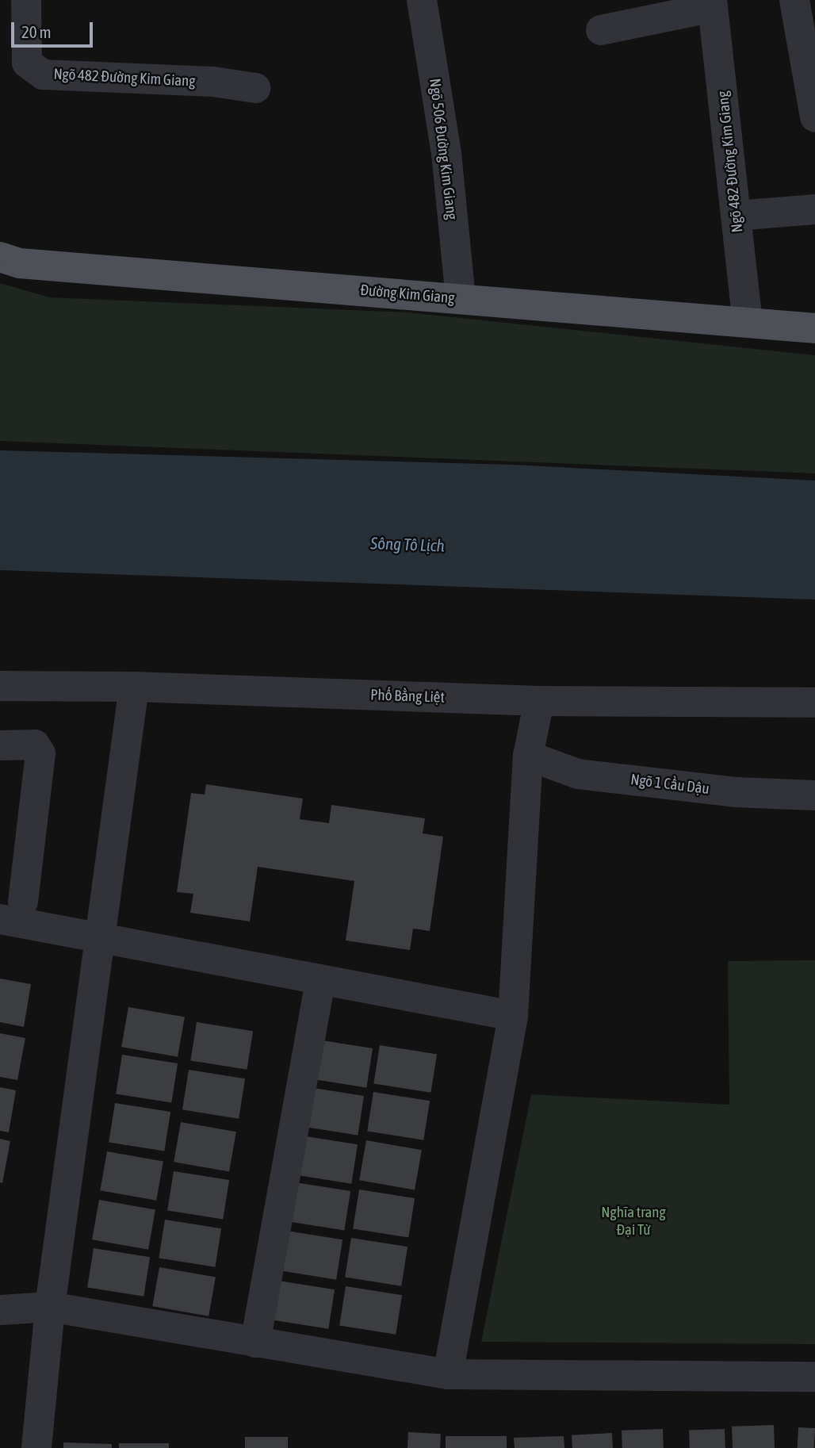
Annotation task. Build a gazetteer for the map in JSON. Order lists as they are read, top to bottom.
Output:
{
  "streets": {
    "main road": ["Đường Kim Giang"],
    "street": [
      "Ngõ 482 Đường Kim Giang",
      "Ngõ 506 Đường Kim Giang",
      "Phố Bằng Liệt",
      "Ngõ 1 Cầu Dậu"
    ]
  },
  "crossings": [
    ["Ngõ 482 Đường Kim Giang", "Đường Kim Giang"],
    ["Ngõ 506 Đường Kim Giang", "Đường Kim Giang"]
  ],
  "water": ["Sông Tô Lịch"],
  "parks": ["Nghĩa trang Đại Từ"],
  "scale_bar": "20 m"
}
